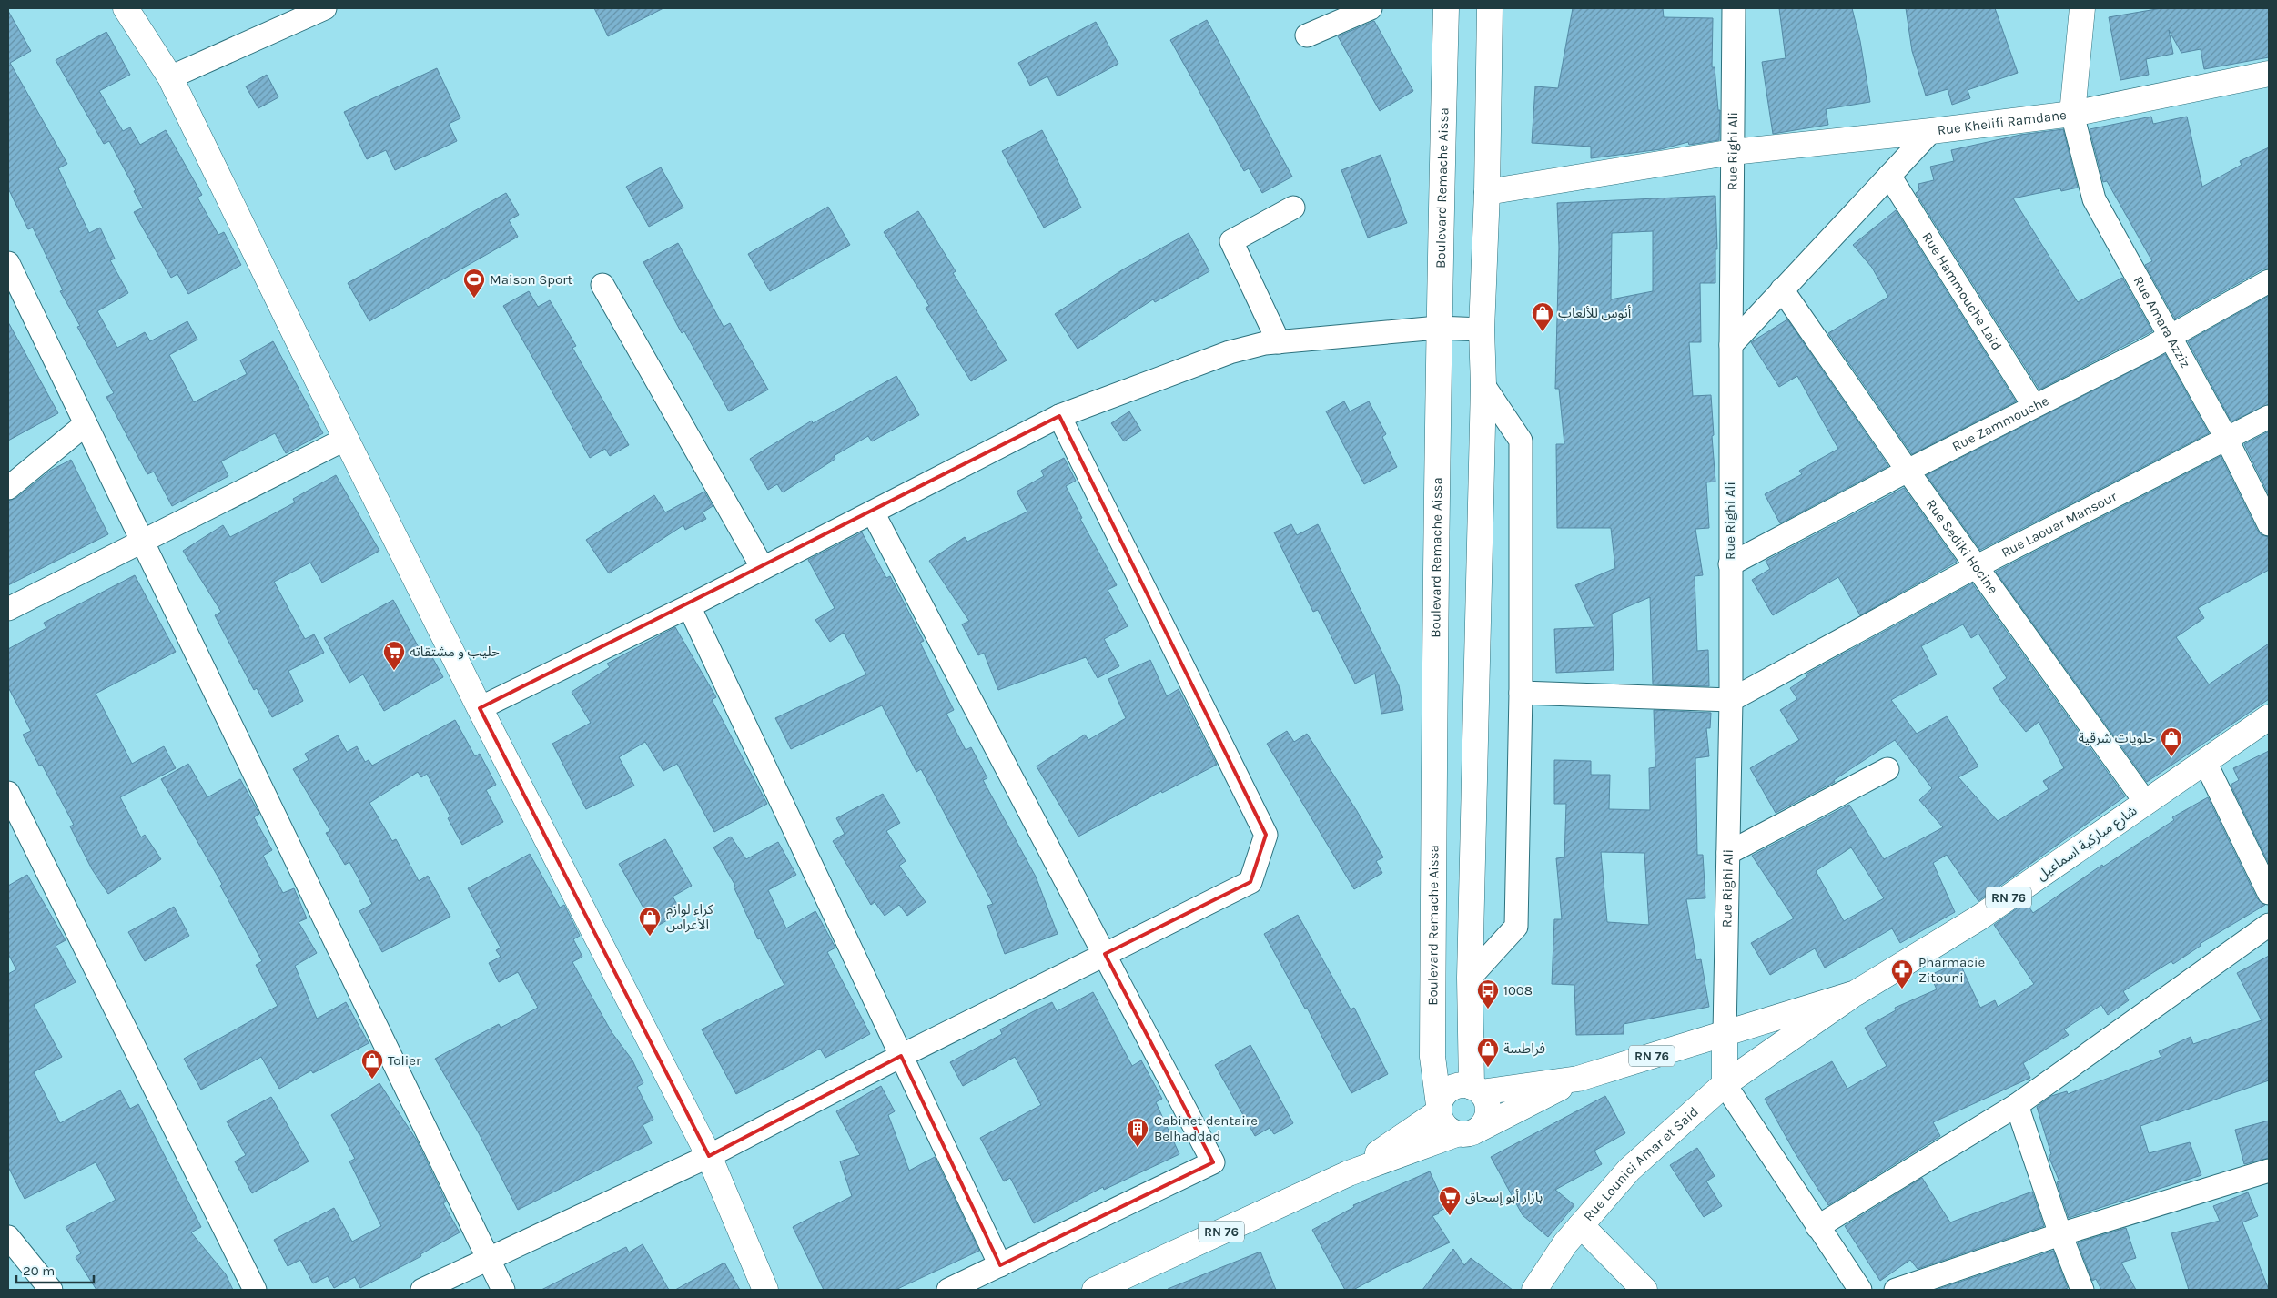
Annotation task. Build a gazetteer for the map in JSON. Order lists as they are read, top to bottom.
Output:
{
  "streets": {
    "main road": [
      "Rue Khelifi Ramdane",
      "Boulevard Remache Aissa",
      "شارع مباركية اسماعيل",
      "RN 76",
      "Rue Lounici Amar et Said"
    ],
    "street": [
      "Rue Righi Ali",
      "Rue Hammouche Laid",
      "Rue Amara Azziz",
      "Rue Zammouche",
      "Rue Laouar Mansour",
      "Rue Sediki Hocine"
    ]
  },
  "crossings": [
    ["Rue Khelifi Ramdane", "Rue Righi Ali"],
    ["Rue Khelifi Ramdane", "Rue Amara Azziz"],
    ["Rue Righi Ali", "Rue Zammouche"],
    ["Rue Righi Ali", "Rue Laouar Mansour"],
    ["Rue Righi Ali", "شارع مباركية اسماعيل"],
    ["Rue Righi Ali", "RN 76"],
    ["Boulevard Remache Aissa", "RN 76"],
    ["Rue Hammouche Laid", "Rue Zammouche"],
    ["Rue Amara Azziz", "Rue Zammouche"],
    ["Rue Amara Azziz", "Rue Laouar Mansour"],
    ["Rue Zammouche", "Rue Sediki Hocine"],
    ["Rue Laouar Mansour", "Rue Sediki Hocine"],
    ["Rue Sediki Hocine", "شارع مباركية اسماعيل"],
    ["شارع مباركية اسماعيل", "RN 76"],
    ["شارع مباركية اسماعيل", "Rue Lounici Amar et Said"]
  ],
  "places": {
    "sports": ["Maison Sport"],
    "shop": [
      "أنوس للألعاب",
      "حلويات شرقية",
      "كراء لوازم الأعراس",
      "فراطسة",
      "Tolier"
    ],
    "supermarket": ["حليب و مشتقاته", "بازار أبو إسحاق"],
    "pharmacy": ["Pharmacie Zitouni"],
    "bus stop": ["1008"],
    "building": ["Cabinet dentaire Belhaddad"]
  },
  "scale_bar": "20 m"
}
